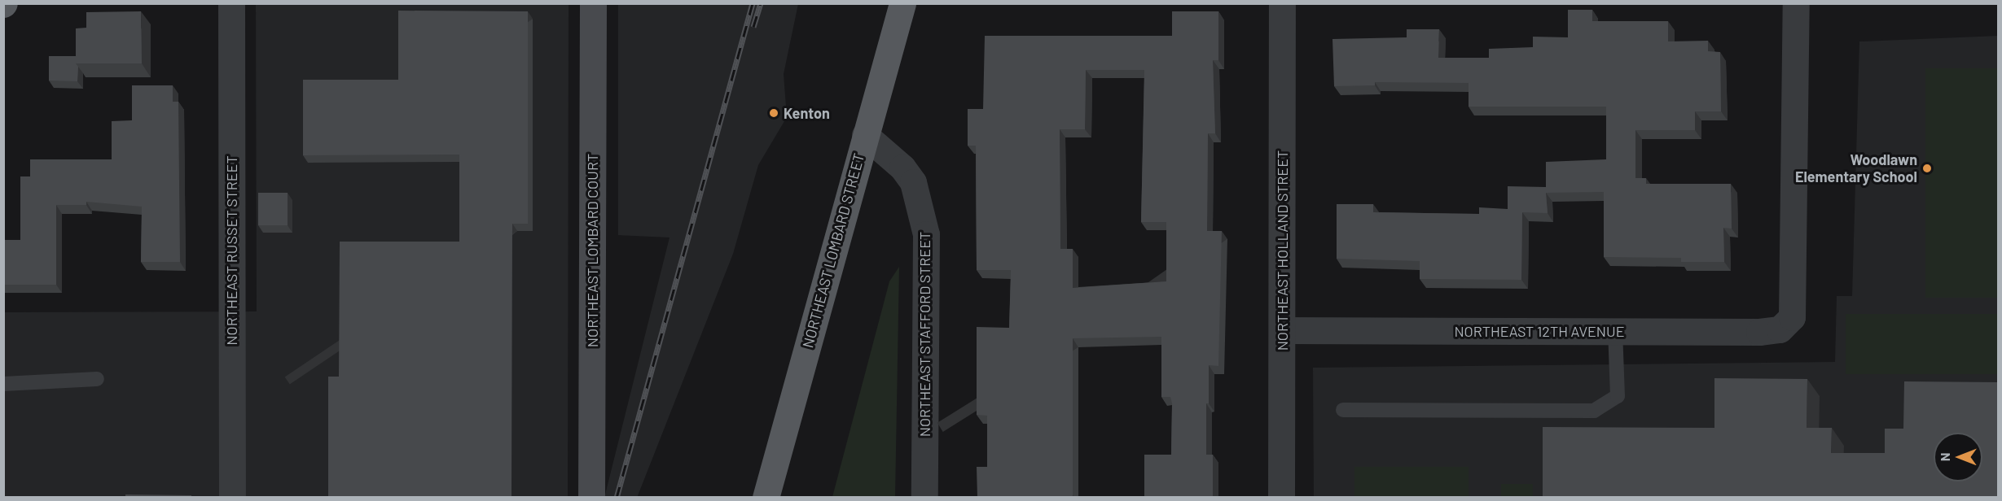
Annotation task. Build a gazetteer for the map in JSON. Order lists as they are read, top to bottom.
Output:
{
  "streets": {
    "main road": ["NORTHEAST LOMBARD STREET"],
    "street": [
      "NORTHEAST RUSSET STREET",
      "NORTHEAST LOMBARD COURT",
      "NORTHEAST HOLLAND STREET",
      "NORTHEAST 12TH AVENUE",
      "NORTHEAST STAFFORD STREET"
    ]
  },
  "crossings": [
    ["NORTHEAST LOMBARD STREET", "NORTHEAST STAFFORD STREET"],
    ["NORTHEAST HOLLAND STREET", "NORTHEAST 12TH AVENUE"]
  ],
  "places": ["Kenton", "Woodlawn Elementary School"],
  "north": "left"
}
